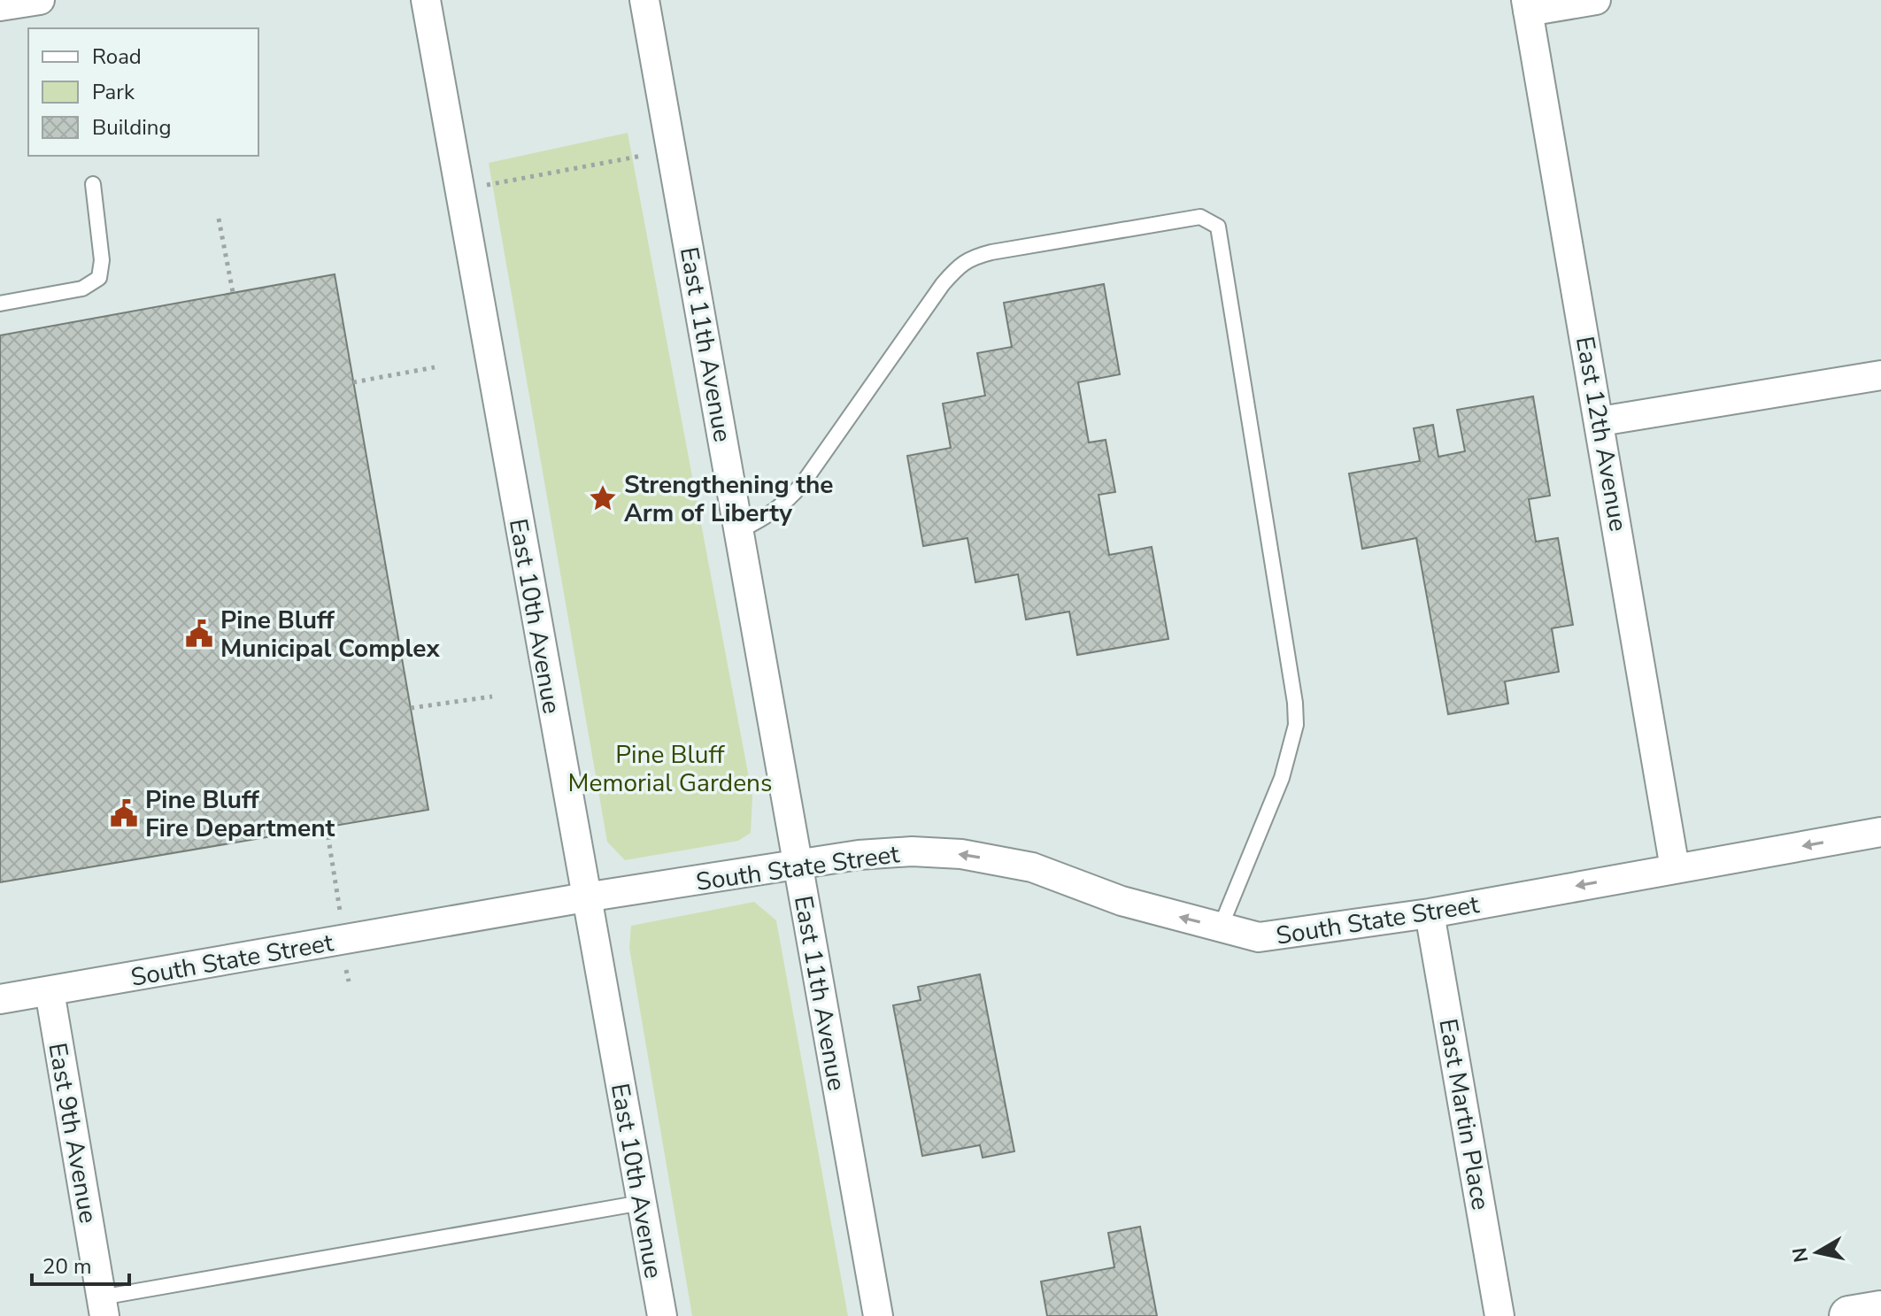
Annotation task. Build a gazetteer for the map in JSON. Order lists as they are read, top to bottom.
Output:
{
  "streets": {
    "street": [
      "East 11th Avenue",
      "East 12th Avenue",
      "East 10th Avenue",
      "South State Street",
      "East Martin Place",
      "East 9th Avenue"
    ]
  },
  "crossings": [
    ["East 11th Avenue", "South State Street"],
    ["East 12th Avenue", "South State Street"],
    ["East 10th Avenue", "South State Street"],
    ["South State Street", "East Martin Place"],
    ["South State Street", "East 9th Avenue"]
  ],
  "one_way": ["South State Street"],
  "parks": ["Pine Bluff Memorial Gardens"],
  "places": {
    "place": ["Strengthening the Arm of Liberty"],
    "public building": ["Pine Bluff Municipal Complex", "Pine Bluff Fire Department"]
  },
  "legend": ["Road", "Park", "Building"],
  "scale_bar": "20 m",
  "north": "left"
}
